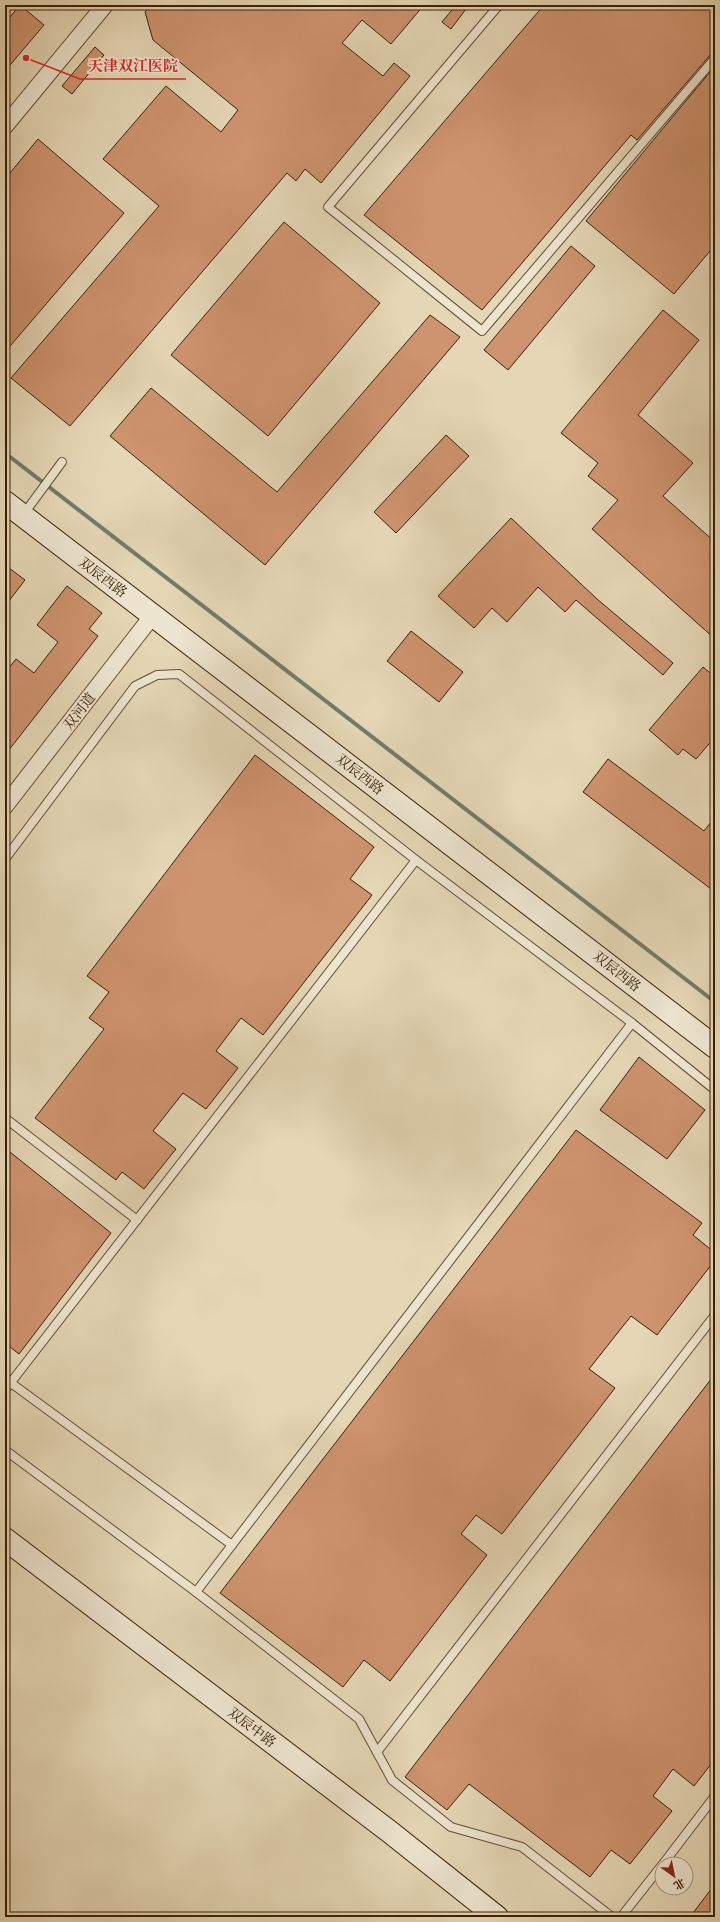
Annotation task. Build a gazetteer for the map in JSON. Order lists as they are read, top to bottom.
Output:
{
  "streets": {
    "main road": ["双辰西路", "双辰中路"],
    "street": ["双河道"]
  },
  "crossings": [
    ["双辰西路", "双河道"]
  ],
  "places": ["天津双江医院"],
  "north": "bottom right"
}
